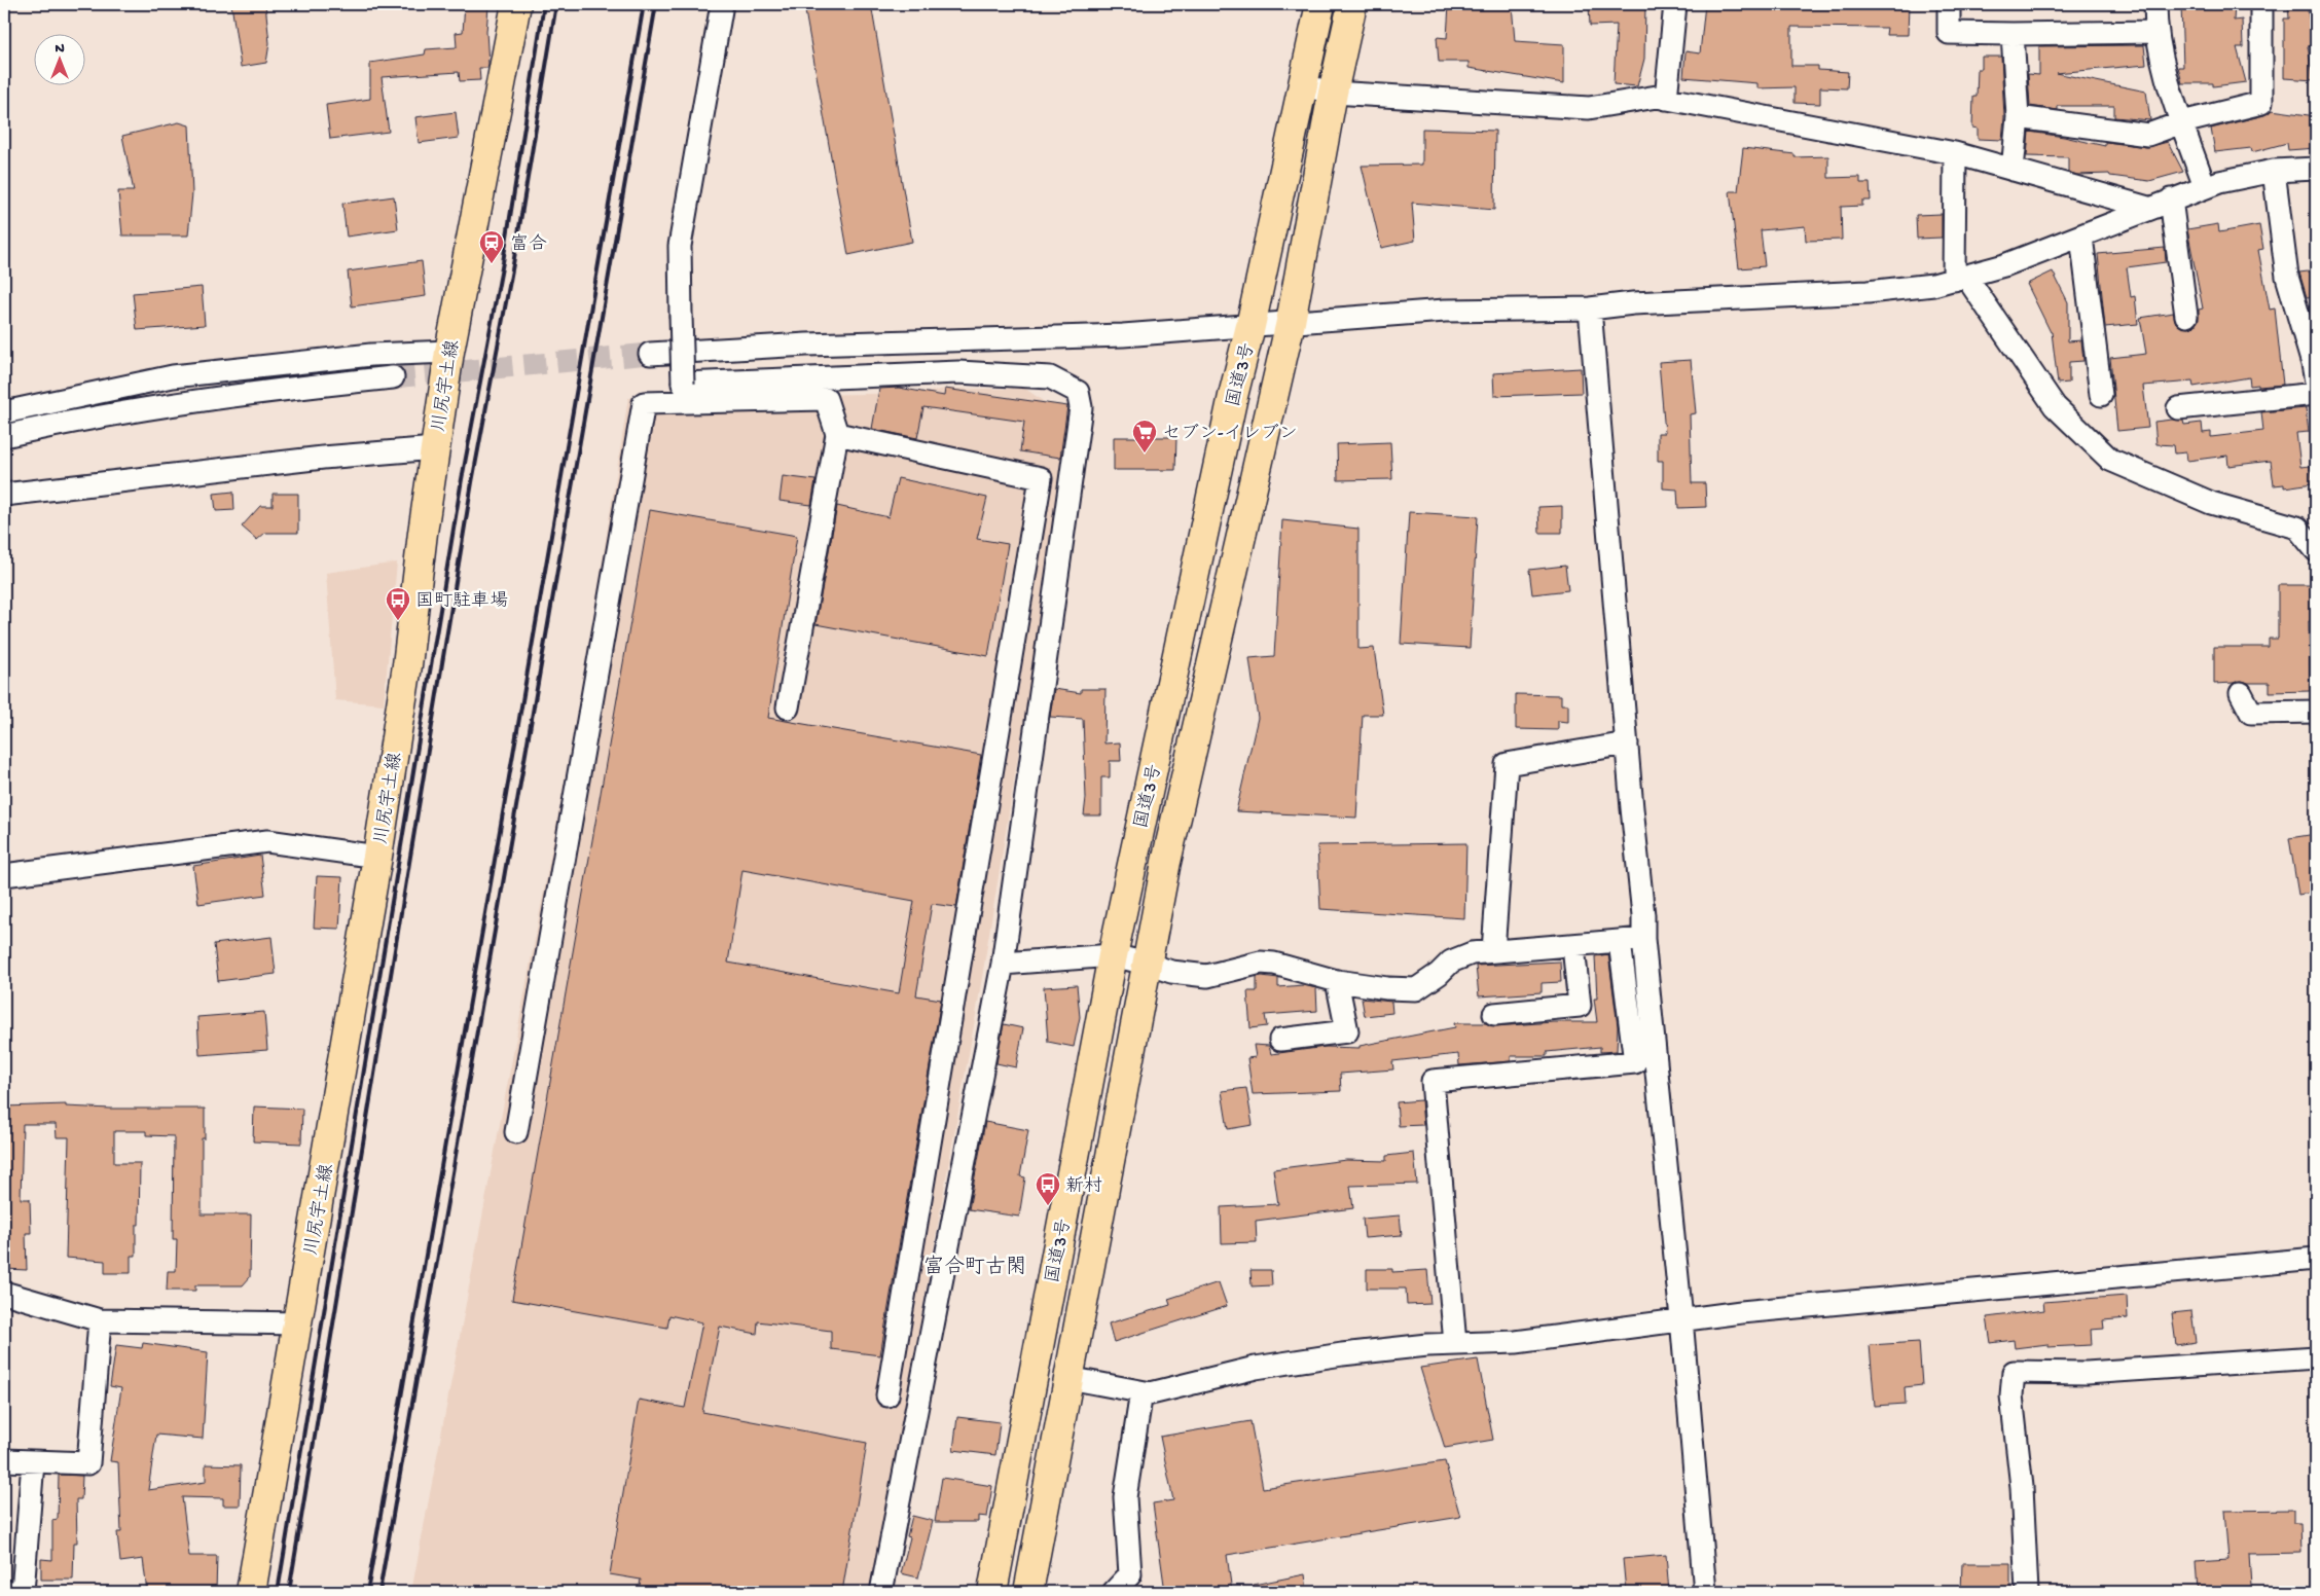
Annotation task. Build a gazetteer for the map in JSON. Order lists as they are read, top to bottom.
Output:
{
  "streets": {
    "main road": ["国道3号", "川尻宇土線"]
  },
  "districts": ["富合町古閑"],
  "places": {
    "station": ["富合"],
    "supermarket": ["セブン-イレブン"],
    "bus stop": ["国町駐車場", "新村"]
  },
  "north": "top"
}
